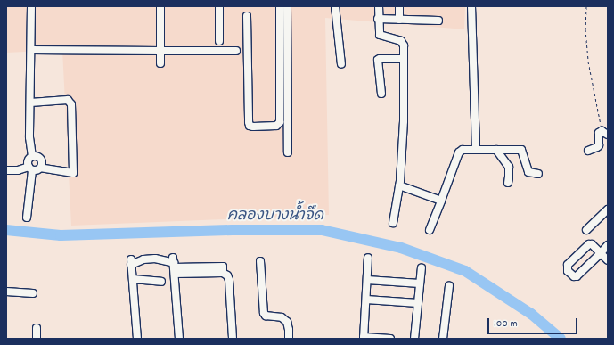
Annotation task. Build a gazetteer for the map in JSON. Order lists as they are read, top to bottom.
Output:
{
  "water": ["คลองบางน้ำจืด"],
  "scale_bar": "100 m"
}
